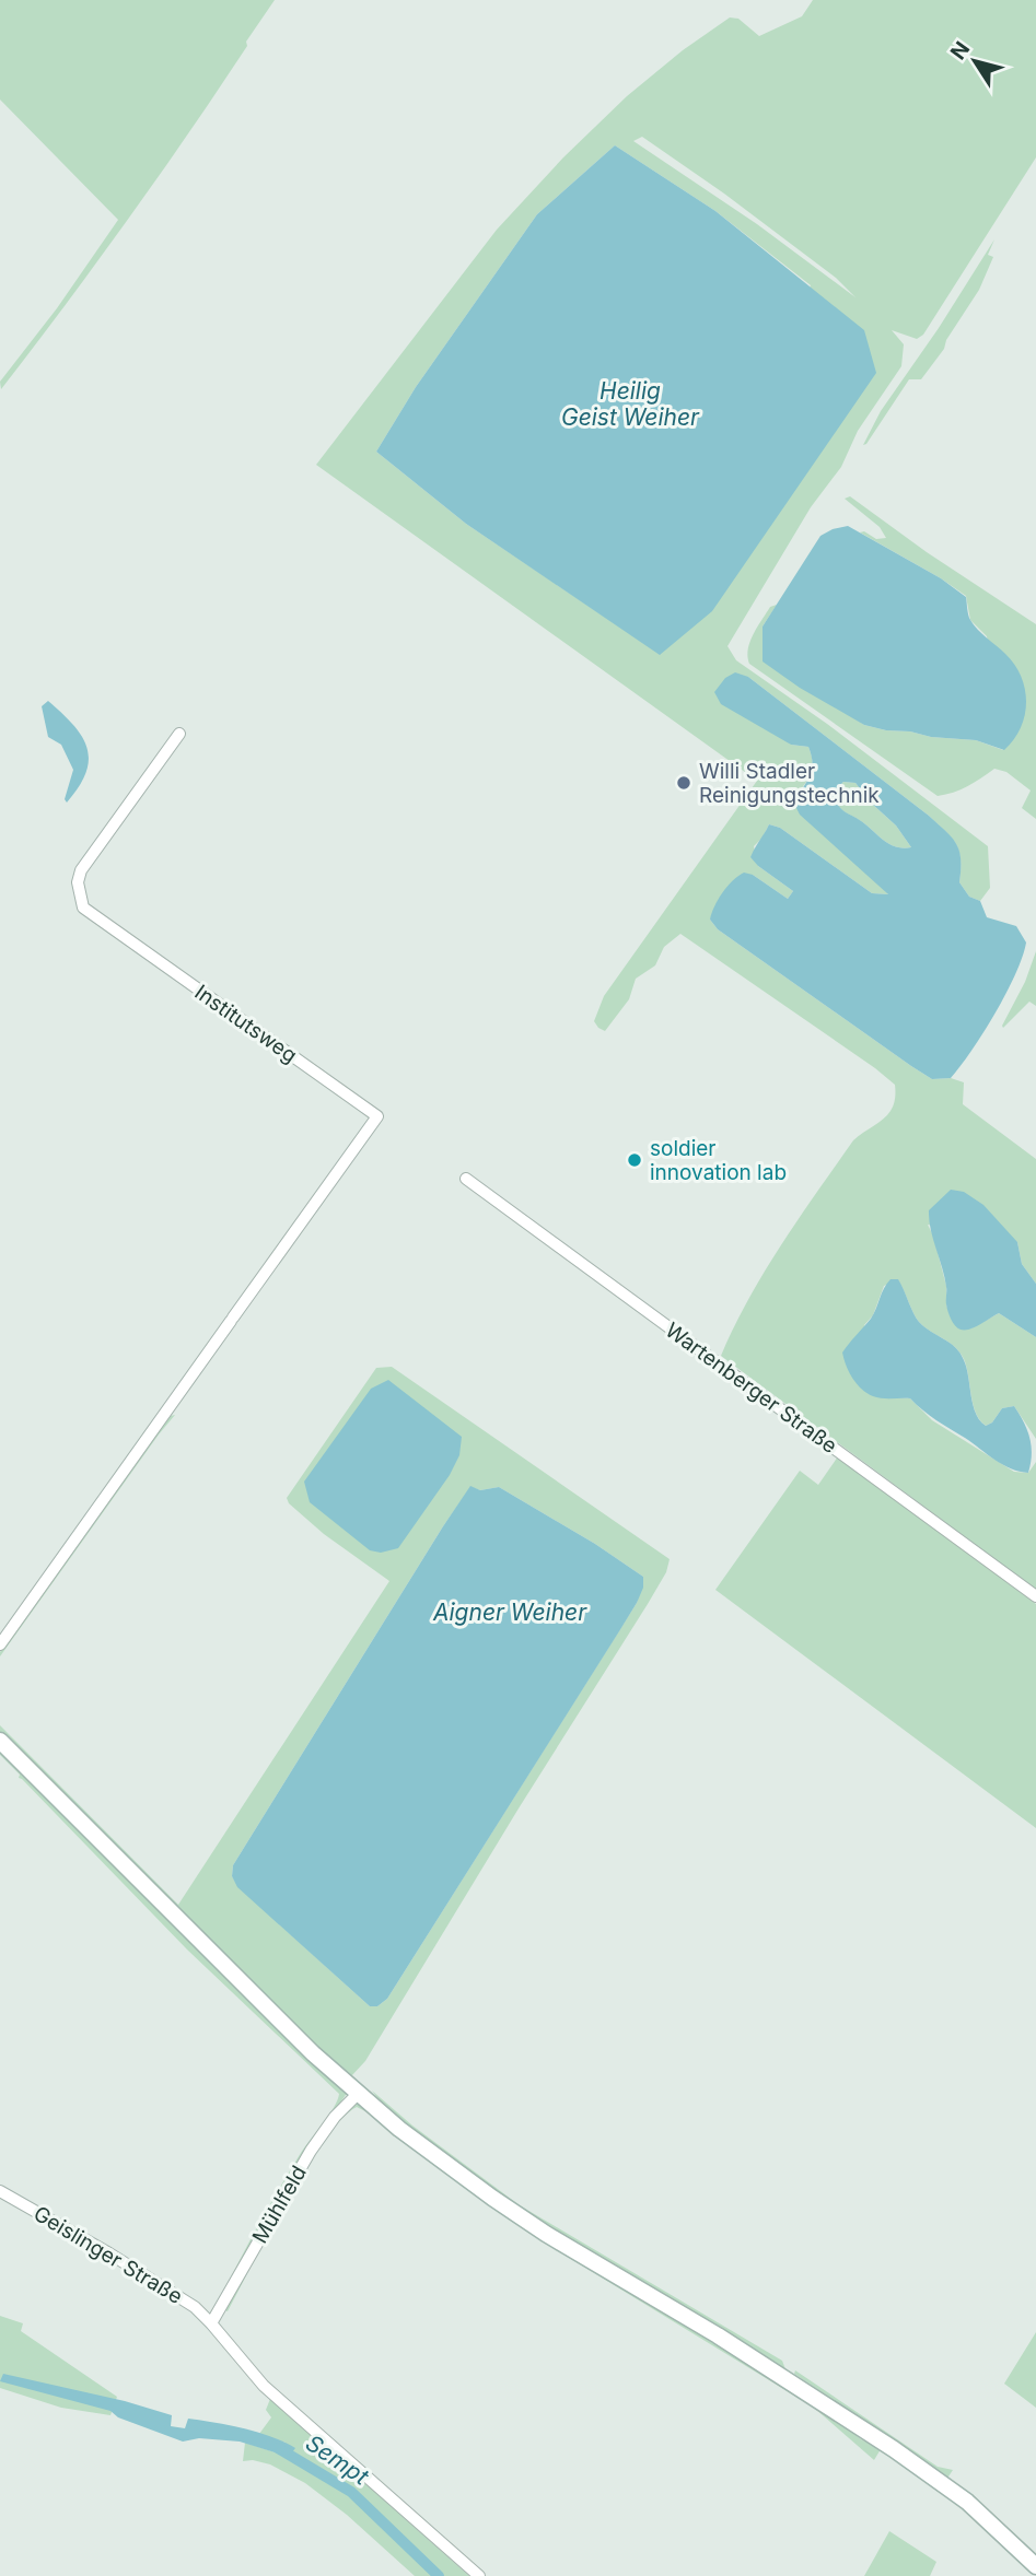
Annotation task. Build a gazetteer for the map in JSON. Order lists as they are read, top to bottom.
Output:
{
  "streets": {
    "street": [
      "Institutsweg",
      "Wartenberger Straße",
      "Mühlfeld",
      "Geislinger Straße"
    ]
  },
  "crossings": [
    ["Mühlfeld", "Geislinger Straße"]
  ],
  "water": ["Heilig Geist Weiher", "Aigner Weiher", "Sempt"],
  "places": ["Willi Stadler Reinigungstechnik", "soldier innovation lab"],
  "north": "top left"
}
